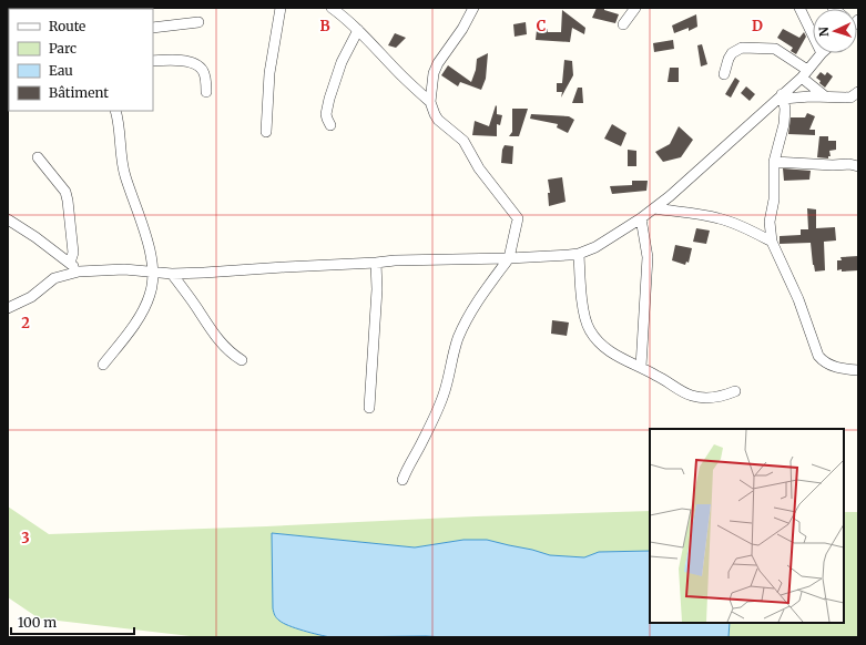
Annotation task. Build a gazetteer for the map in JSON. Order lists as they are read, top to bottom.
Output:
{
  "legend": [
    "Route",
    "Parc",
    "Eau",
    "Bâtiment"
  ],
  "scale_bar": "100 m",
  "north": "left",
  "grid": {
    "columns": ["B", "C", "D"],
    "rows": ["2", "3"]
  }
}
